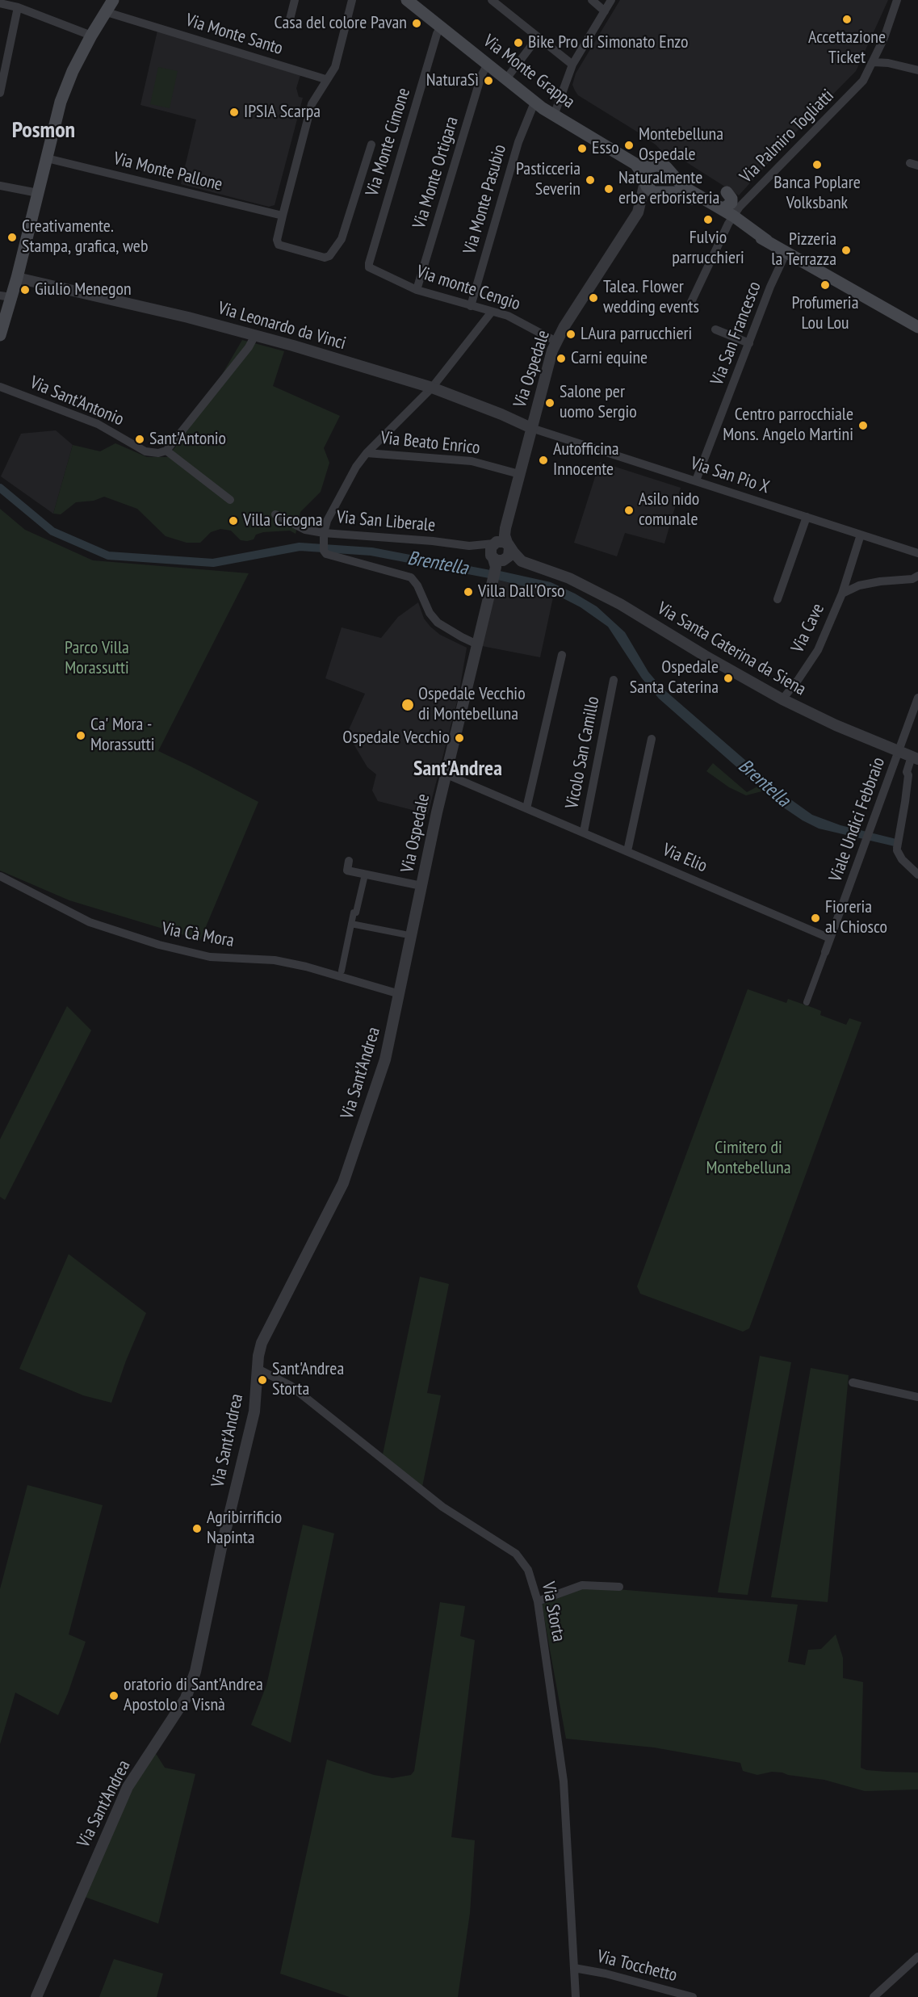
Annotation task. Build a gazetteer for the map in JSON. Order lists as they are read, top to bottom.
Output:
{
  "streets": {
    "main road": ["Via Monte Grappa"],
    "street": [
      "Via Monte Santo",
      "Via Palmiro Togliatti",
      "Via Monte Cimone",
      "Via Monte Pallone",
      "Via Monte Ortigara",
      "Via Monte Pasubio",
      "Via monte Cengio",
      "Via Leonardo da Vinci",
      "Via San Francesco",
      "Via Ospedale",
      "Via Sant'Antonio",
      "Via Beato Enrico",
      "Via San Pio X",
      "Via San Liberale",
      "Via Cave",
      "Via Santa Caterina da Siena",
      "Vicolo San Camillo",
      "Viale Undici Febbraio",
      "Via Elio",
      "Via Cà Mora",
      "Via Sant'Andrea",
      "Via Storta",
      "Via Tocchetto"
    ]
  },
  "crossings": [
    ["Via Monte Grappa", "Via Palmiro Togliatti"],
    ["Via Monte Grappa", "Via Monte Cimone"],
    ["Via Monte Grappa", "Via Monte Ortigara"],
    ["Via Monte Grappa", "Via Monte Pasubio"],
    ["Via Monte Grappa", "Via San Francesco"],
    ["Via Monte Grappa", "Via Ospedale"],
    ["Via Monte Cimone", "Via monte Cengio"],
    ["Via Monte Ortigara", "Via monte Cengio"],
    ["Via Monte Pasubio", "Via monte Cengio"],
    ["Via monte Cengio", "Via Ospedale"],
    ["Via Leonardo da Vinci", "Via Ospedale"],
    ["Via Leonardo da Vinci", "Via San Pio X"],
    ["Via San Francesco", "Via San Pio X"],
    ["Via Ospedale", "Via Beato Enrico"],
    ["Via Ospedale", "Via San Pio X"],
    ["Via Ospedale", "Via San Liberale"],
    ["Via Ospedale", "Via Santa Caterina da Siena"],
    ["Via Ospedale", "Via Elio"],
    ["Via Ospedale", "Via Cà Mora"],
    ["Via Ospedale", "Via Sant'Andrea"],
    ["Via San Pio X", "Via Cave"],
    ["Via San Liberale", "Via Santa Caterina da Siena"],
    ["Via Cave", "Via Santa Caterina da Siena"],
    ["Via Santa Caterina da Siena", "Viale Undici Febbraio"],
    ["Vicolo San Camillo", "Via Elio"],
    ["Viale Undici Febbraio", "Via Elio"],
    ["Via Cà Mora", "Via Sant'Andrea"],
    ["Via Sant'Andrea", "Via Storta"],
    ["Via Storta", "Via Tocchetto"]
  ],
  "districts": ["Posmon", "Sant'Andrea"],
  "water": ["Brentella"],
  "parks": ["Parco Villa Morassutti", "Cimitero di Montebelluna"],
  "places": [
    "Accettazione Ticket",
    "Casa del colore Pavan",
    "Bike Pro di Simonato Enzo",
    "NaturaSì",
    "IPSIA Scarpa",
    "Montebelluna Ospedale",
    "Esso",
    "Banca Poplare Volksbank",
    "Pasticceria Severin",
    "Naturalmente erbe erboristeria",
    "Fulvio parrucchieri",
    "Creativamente. Stampa, grafica, web",
    "Pizzeria la Terrazza",
    "Profumeria Lou Lou",
    "Giulio Menegon",
    "Talea. Flower wedding events",
    "LAura parrucchieri",
    "Carni equine",
    "Salone per uomo Sergio",
    "Centro parrocchiale Mons. Angelo Martini",
    "Sant'Antonio",
    "Autofficina Innocente",
    "Asilo nido comunale",
    "Villa Cicogna",
    "Villa Dall'Orso",
    "Ospedale Santa Caterina",
    "Ospedale Vecchio di Montebelluna",
    "Ca' Mora - Morassutti",
    "Ospedale Vecchio",
    "Fioreria al Chiosco",
    "Sant'Andrea Storta",
    "Agribirrificio Napinta",
    "oratorio di Sant'Andrea Apostolo a Visnà"
  ]
}
